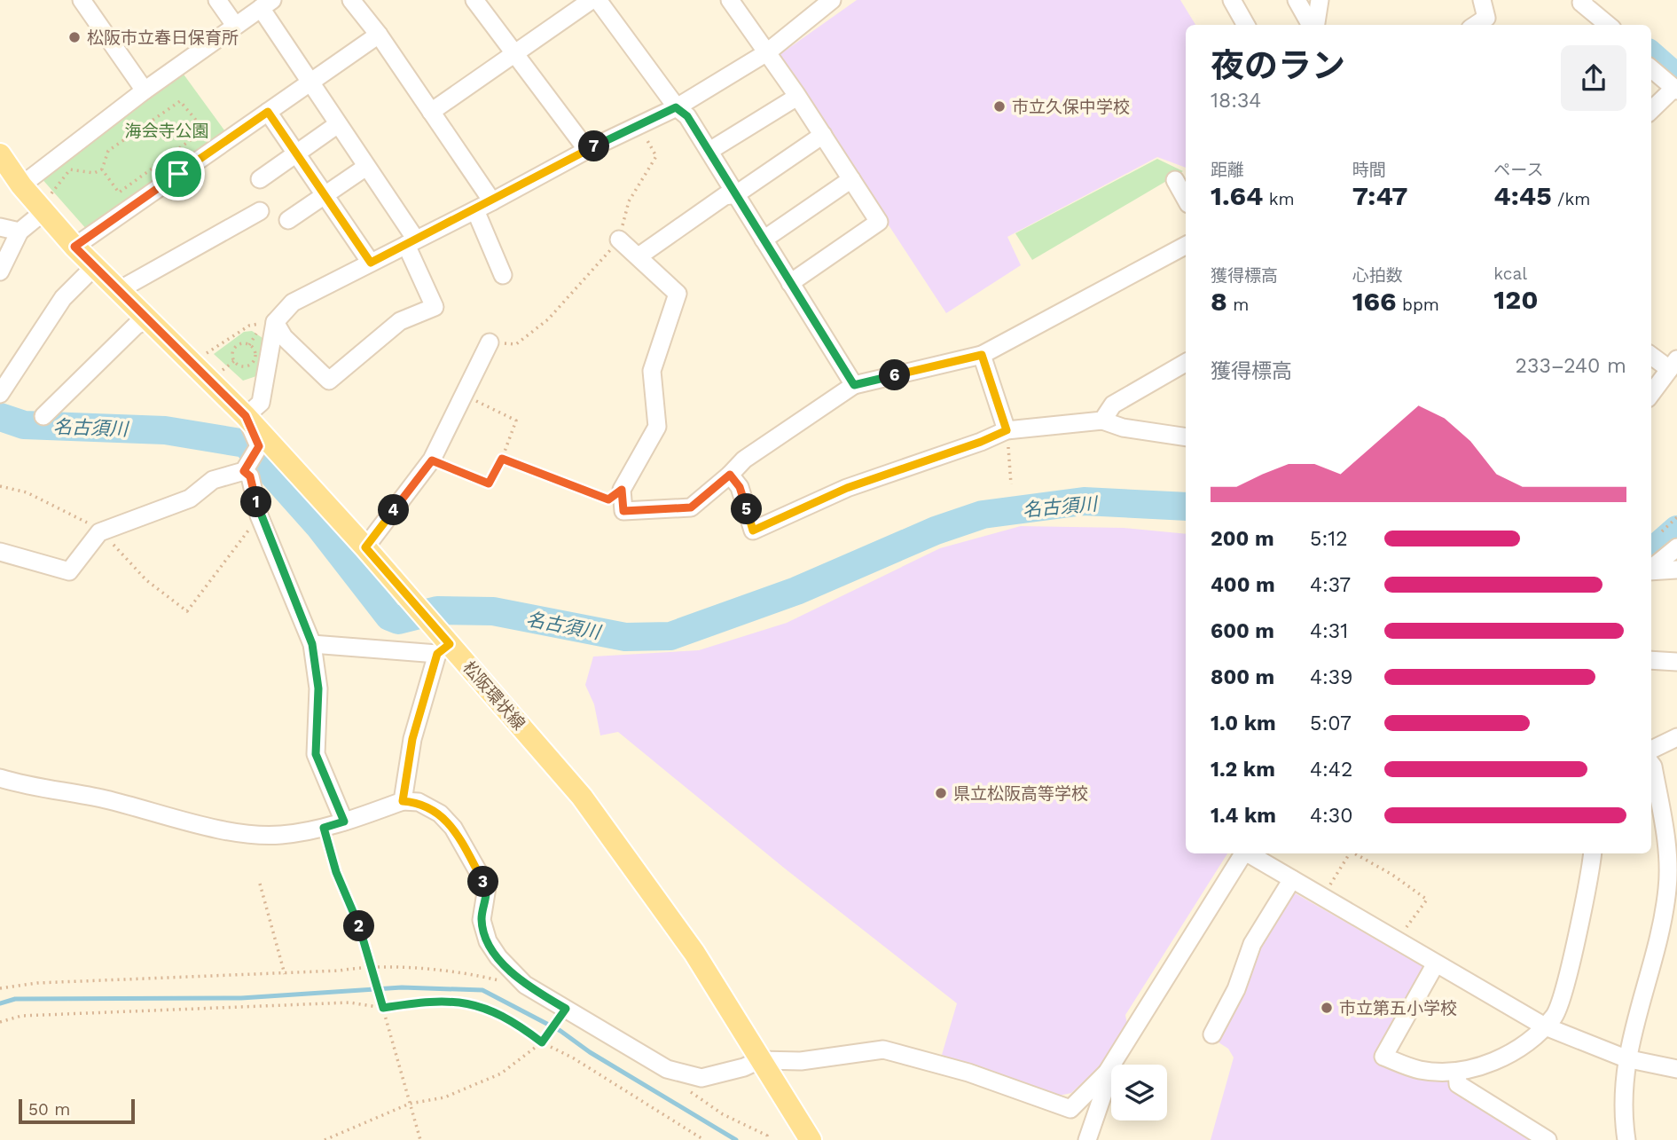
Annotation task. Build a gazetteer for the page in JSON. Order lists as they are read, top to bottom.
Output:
{
  "streets": {
    "main road": ["松阪環状線"]
  },
  "water": ["名古須川"],
  "parks": ["海会寺公園"],
  "places": [
    "松阪市立春日保育所",
    "市立久保中学校",
    "県立松阪高等学校",
    "市立第五小学校"
  ],
  "scale_bar": "50 m",
  "page": {
    "heading": ["夜のラン", "18:34"],
    "pins": [
      "7",
      "6",
      "1",
      "5",
      "4",
      "3",
      "2"
    ],
    "stats": [
      ["距離", "1.64 km"],
      ["時間", "7:47"],
      ["ペース", "4:45 /km"],
      ["獲得標高", "8 m"],
      ["心拍数", "166 bpm"],
      ["kcal", "120"]
    ],
    "chart": ["獲得標高", "233–240 m"],
    "list": [
      {
        "name": "200 m",
        "note": "5:12"
      },
      {
        "name": "400 m",
        "note": "4:37"
      },
      {
        "name": "600 m",
        "note": "4:31"
      },
      {
        "name": "800 m",
        "note": "4:39"
      },
      {
        "name": "1.0 km",
        "note": "5:07"
      },
      {
        "name": "1.2 km",
        "note": "4:42"
      },
      {
        "name": "1.4 km",
        "note": "4:30"
      }
    ],
    "scale": "50 m"
  }
}
